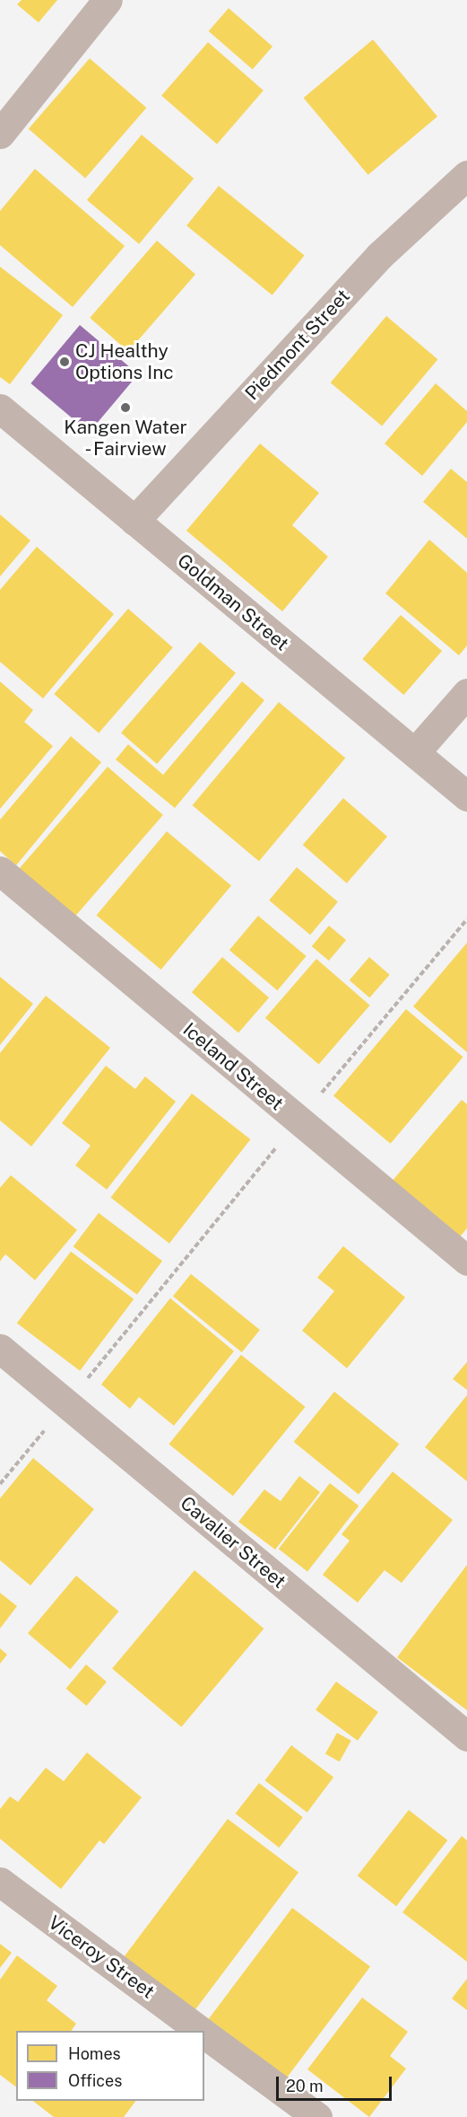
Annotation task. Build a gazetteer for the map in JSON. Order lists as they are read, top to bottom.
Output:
{
  "streets": {
    "street": [
      "Piedmont Street",
      "Goldman Street",
      "Iceland Street",
      "Cavalier Street",
      "Viceroy Street"
    ]
  },
  "crossings": [
    ["Piedmont Street", "Goldman Street"]
  ],
  "places": ["CJ Healthy Options Inc", "Kangen Water - Fairview"],
  "legend": ["Homes", "Offices"],
  "scale_bar": "20 m"
}
